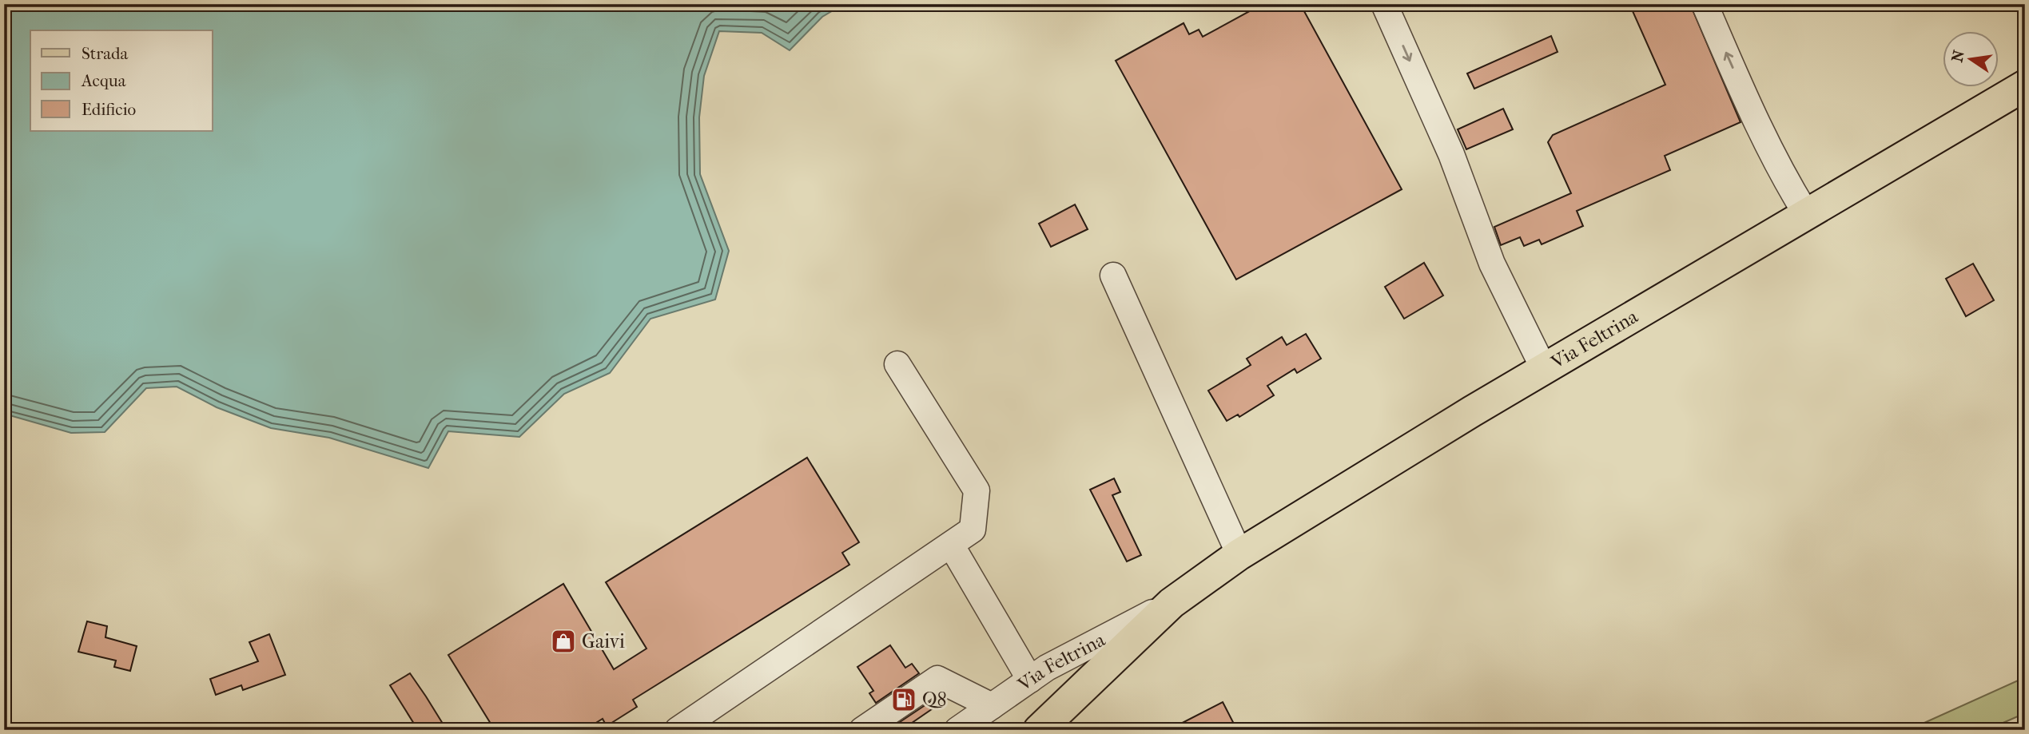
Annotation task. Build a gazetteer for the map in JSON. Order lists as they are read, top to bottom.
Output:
{
  "streets": {
    "main road": ["Via Feltrina"]
  },
  "places": {
    "shop": ["Gaivi"],
    "fuel station": ["Q8"]
  },
  "legend": ["Strada", "Acqua", "Edificio"],
  "north": "left"
}
